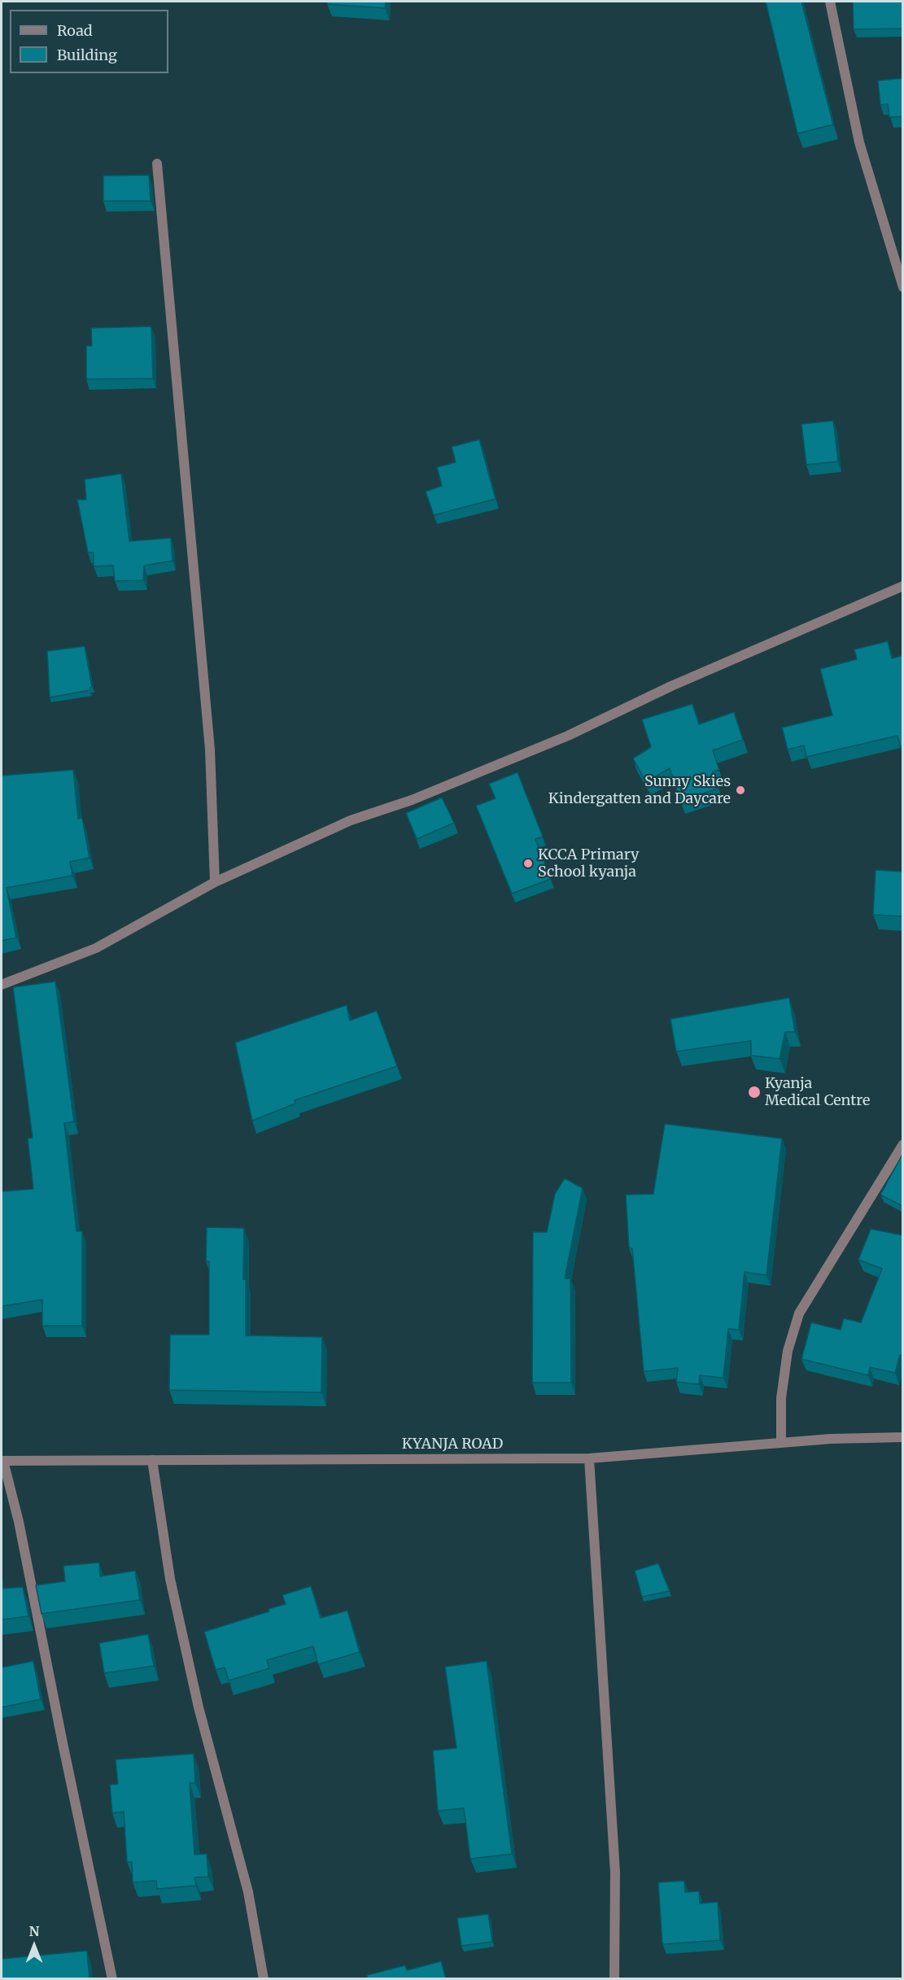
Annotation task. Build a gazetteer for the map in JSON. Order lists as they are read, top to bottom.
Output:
{
  "streets": {
    "street": ["KYANJA ROAD"]
  },
  "places": ["Sunny Skies Kindergatten and Daycare", "KCCA Primary School kyanja", "Kyanja Medical Centre"],
  "legend": ["Road", "Building"],
  "north": "top"
}
